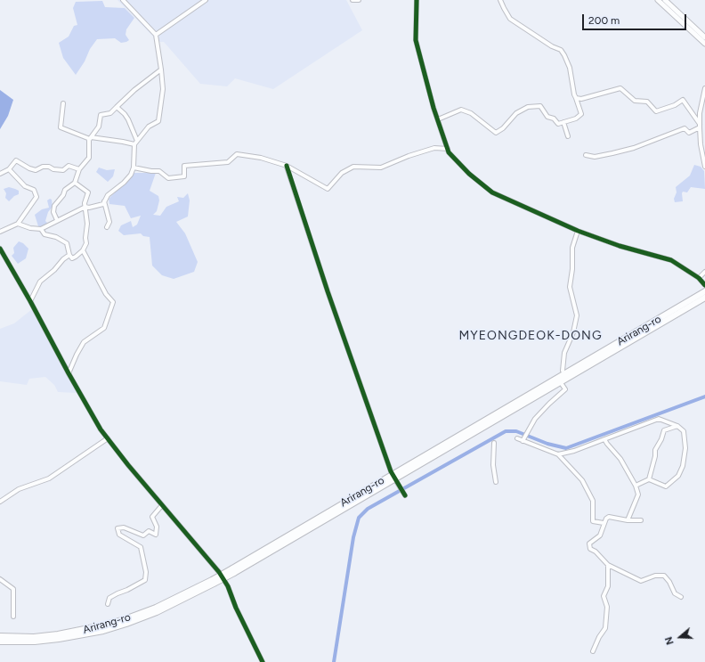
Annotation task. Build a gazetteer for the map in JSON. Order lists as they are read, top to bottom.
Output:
{
  "streets": {
    "highway": ["Arirang-ro"]
  },
  "districts": ["MYEONGDEOK-DONG"],
  "scale_bar": "200 m",
  "north": "left"
}
